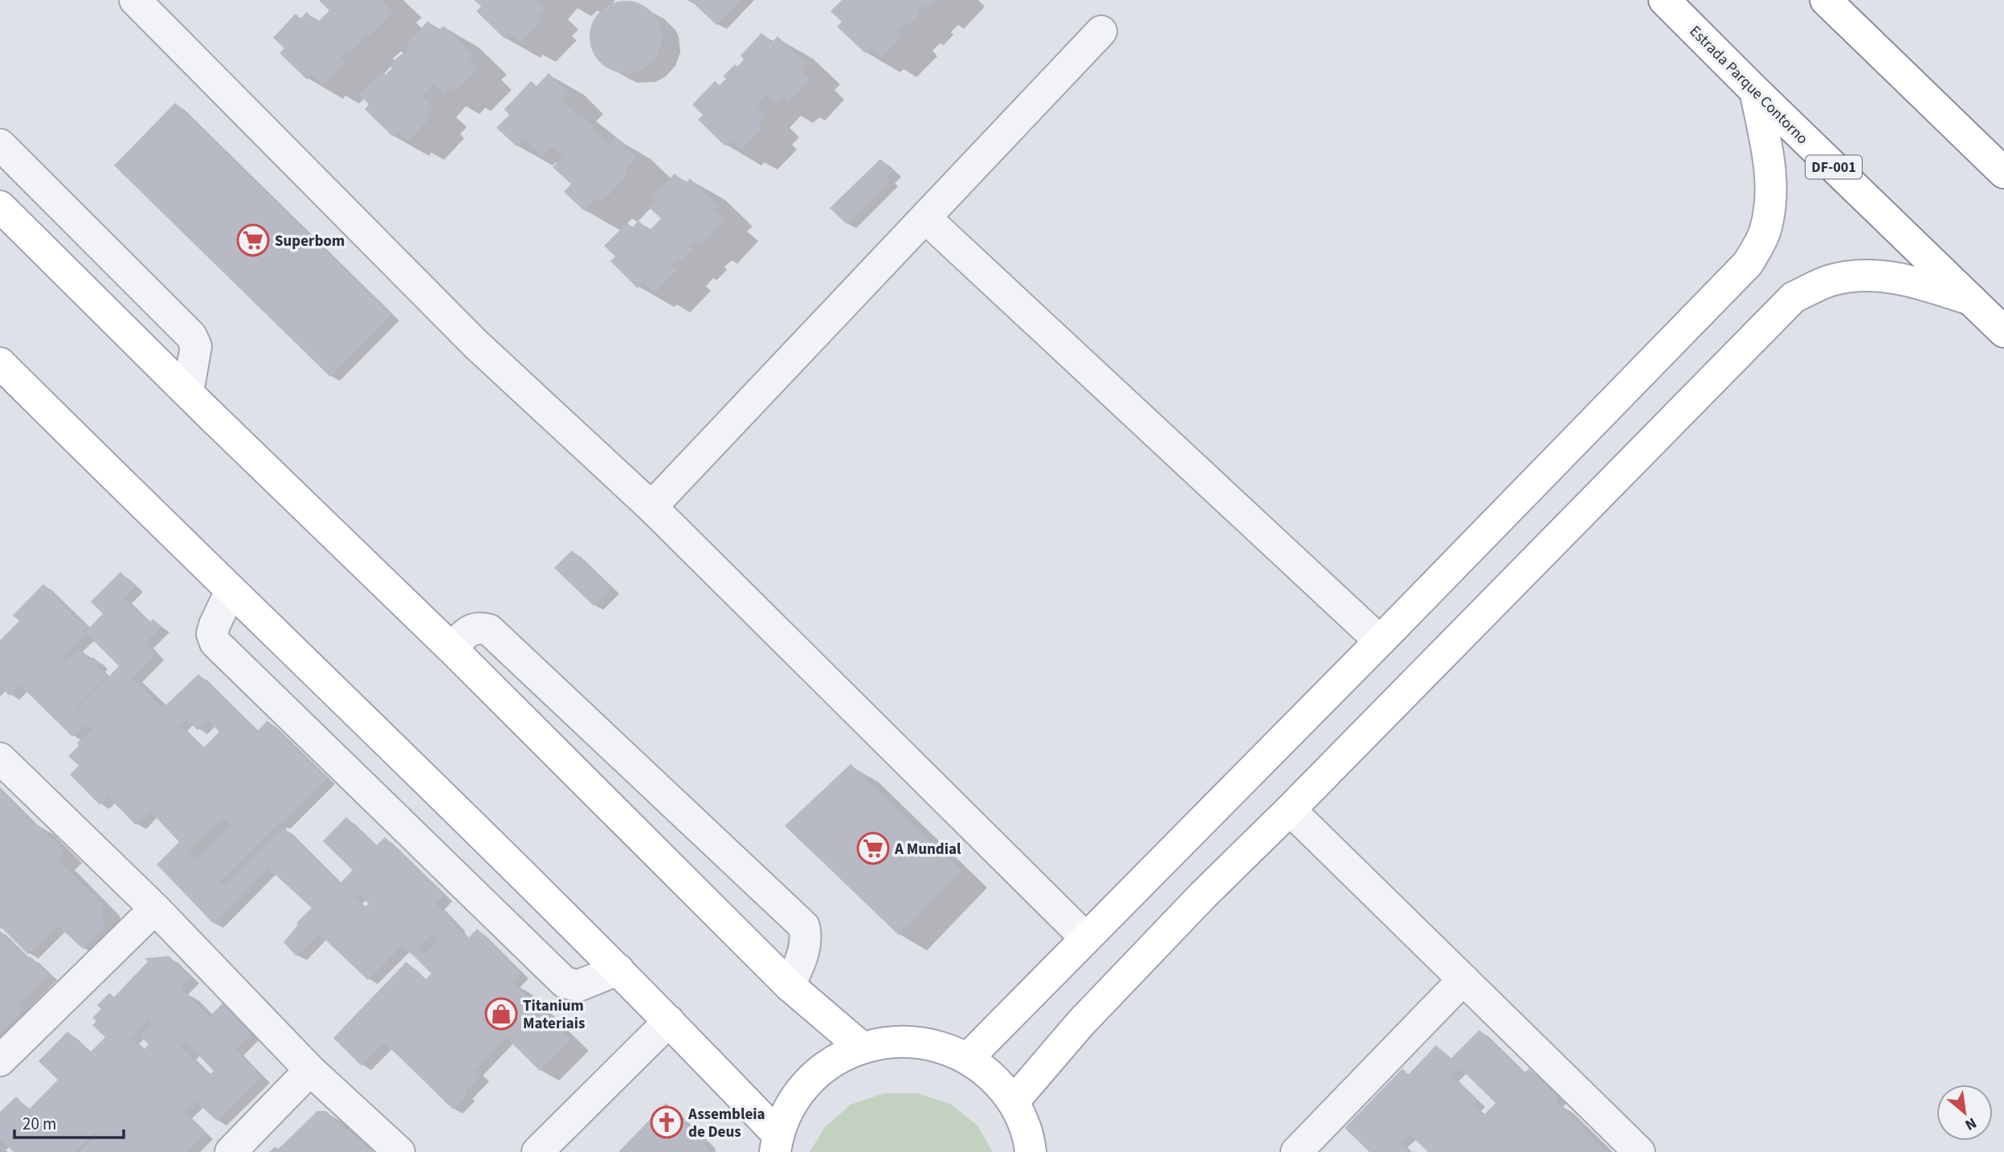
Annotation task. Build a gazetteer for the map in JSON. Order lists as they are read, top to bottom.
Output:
{
  "streets": {
    "main road": ["Estrada Parque Contorno", "DF-001"]
  },
  "places": {
    "supermarket": ["Superbom", "A Mundial"],
    "shop": ["Titanium Materiais"],
    "church": ["Assembleia de Deus"]
  },
  "scale_bar": "20 m",
  "north": "bottom right"
}
